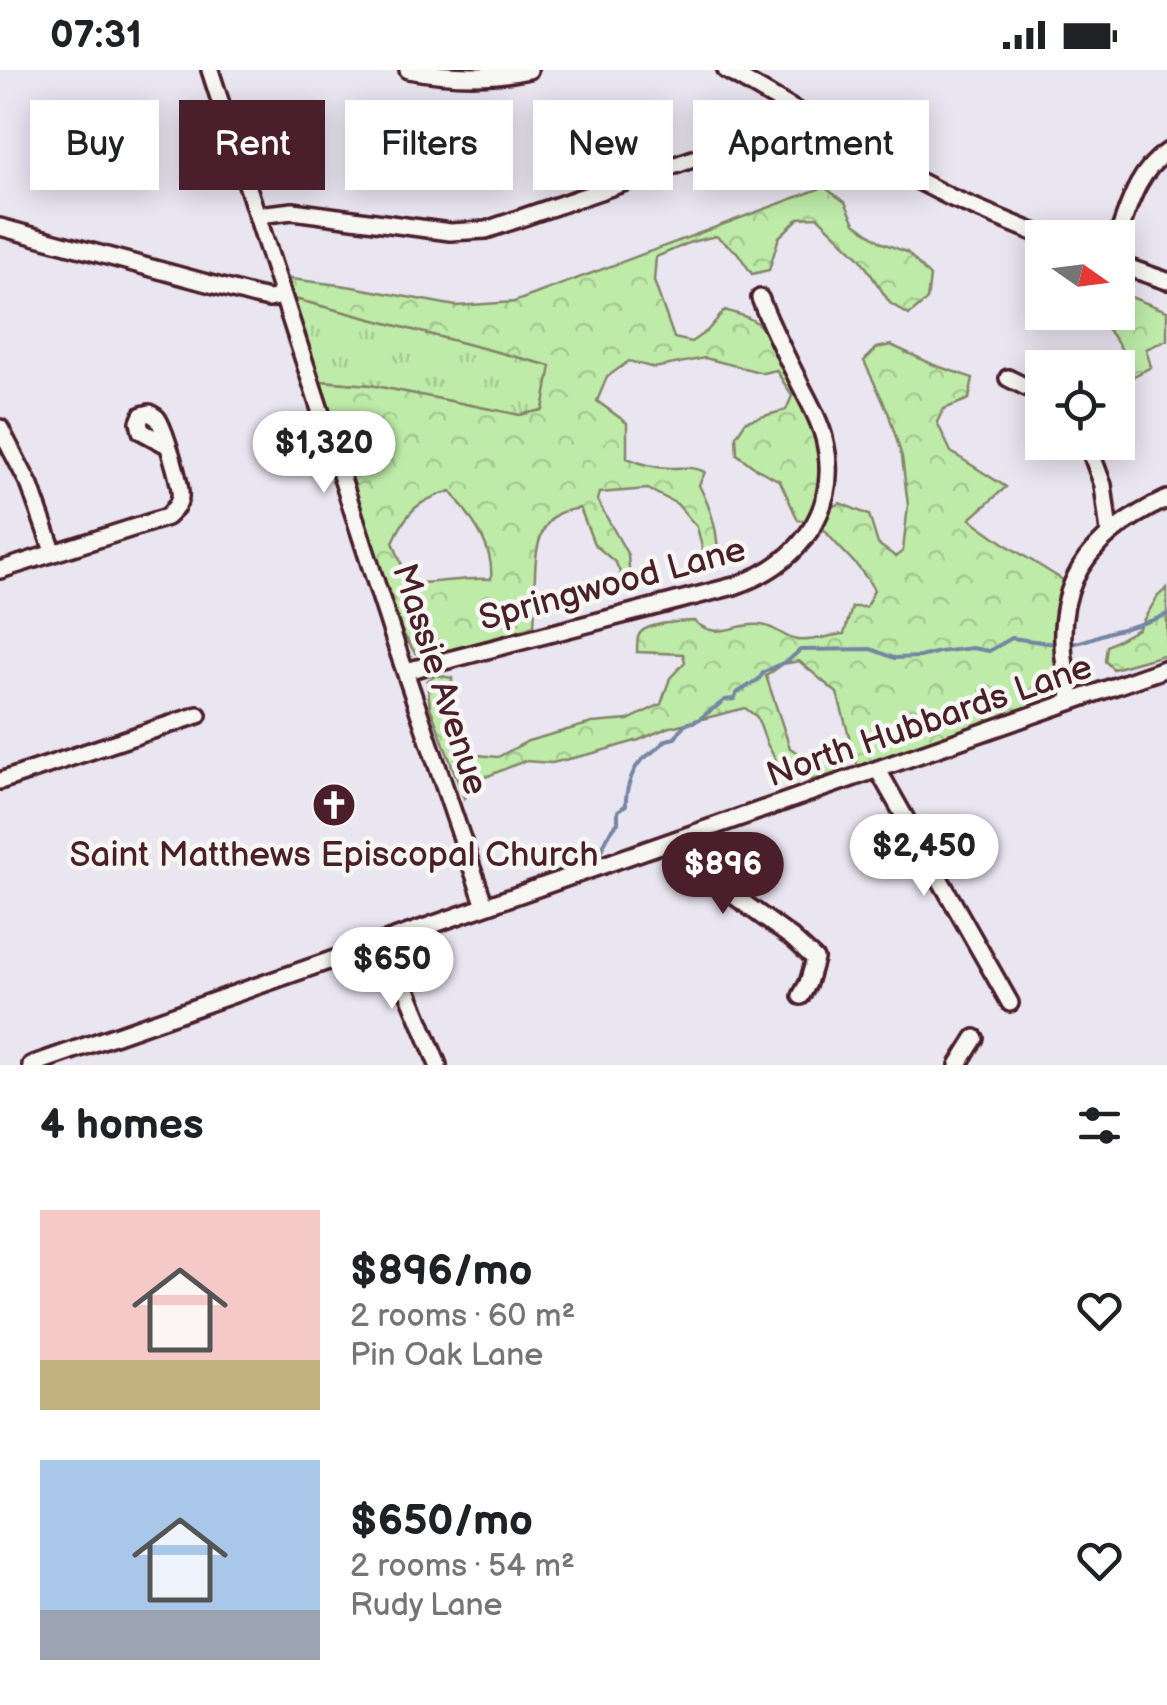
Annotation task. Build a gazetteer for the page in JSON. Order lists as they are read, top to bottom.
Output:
{
  "streets": {
    "street": ["Springwood Lane", "Massie Avenue", "North Hubbards Lane"]
  },
  "crossings": [
    ["Springwood Lane", "Massie Avenue"],
    ["Massie Avenue", "North Hubbards Lane"]
  ],
  "places": {
    "church": ["Saint Matthews Episcopal Church"]
  },
  "north": "right",
  "page": {
    "status": "07:31",
    "chip": [
      "Buy",
      "Rent",
      "Filters",
      "New",
      "Apartment"
    ],
    "price": [
      "$1,320",
      "$2,450",
      "$896",
      "$650"
    ],
    "heading": "4 homes",
    "list": [
      {
        "name": "$896/mo",
        "note": "2 rooms · 60 m² · Pin Oak Lane"
      },
      {
        "name": "$650/mo",
        "note": "2 rooms · 54 m² · Rudy Lane"
      }
    ]
  }
}
